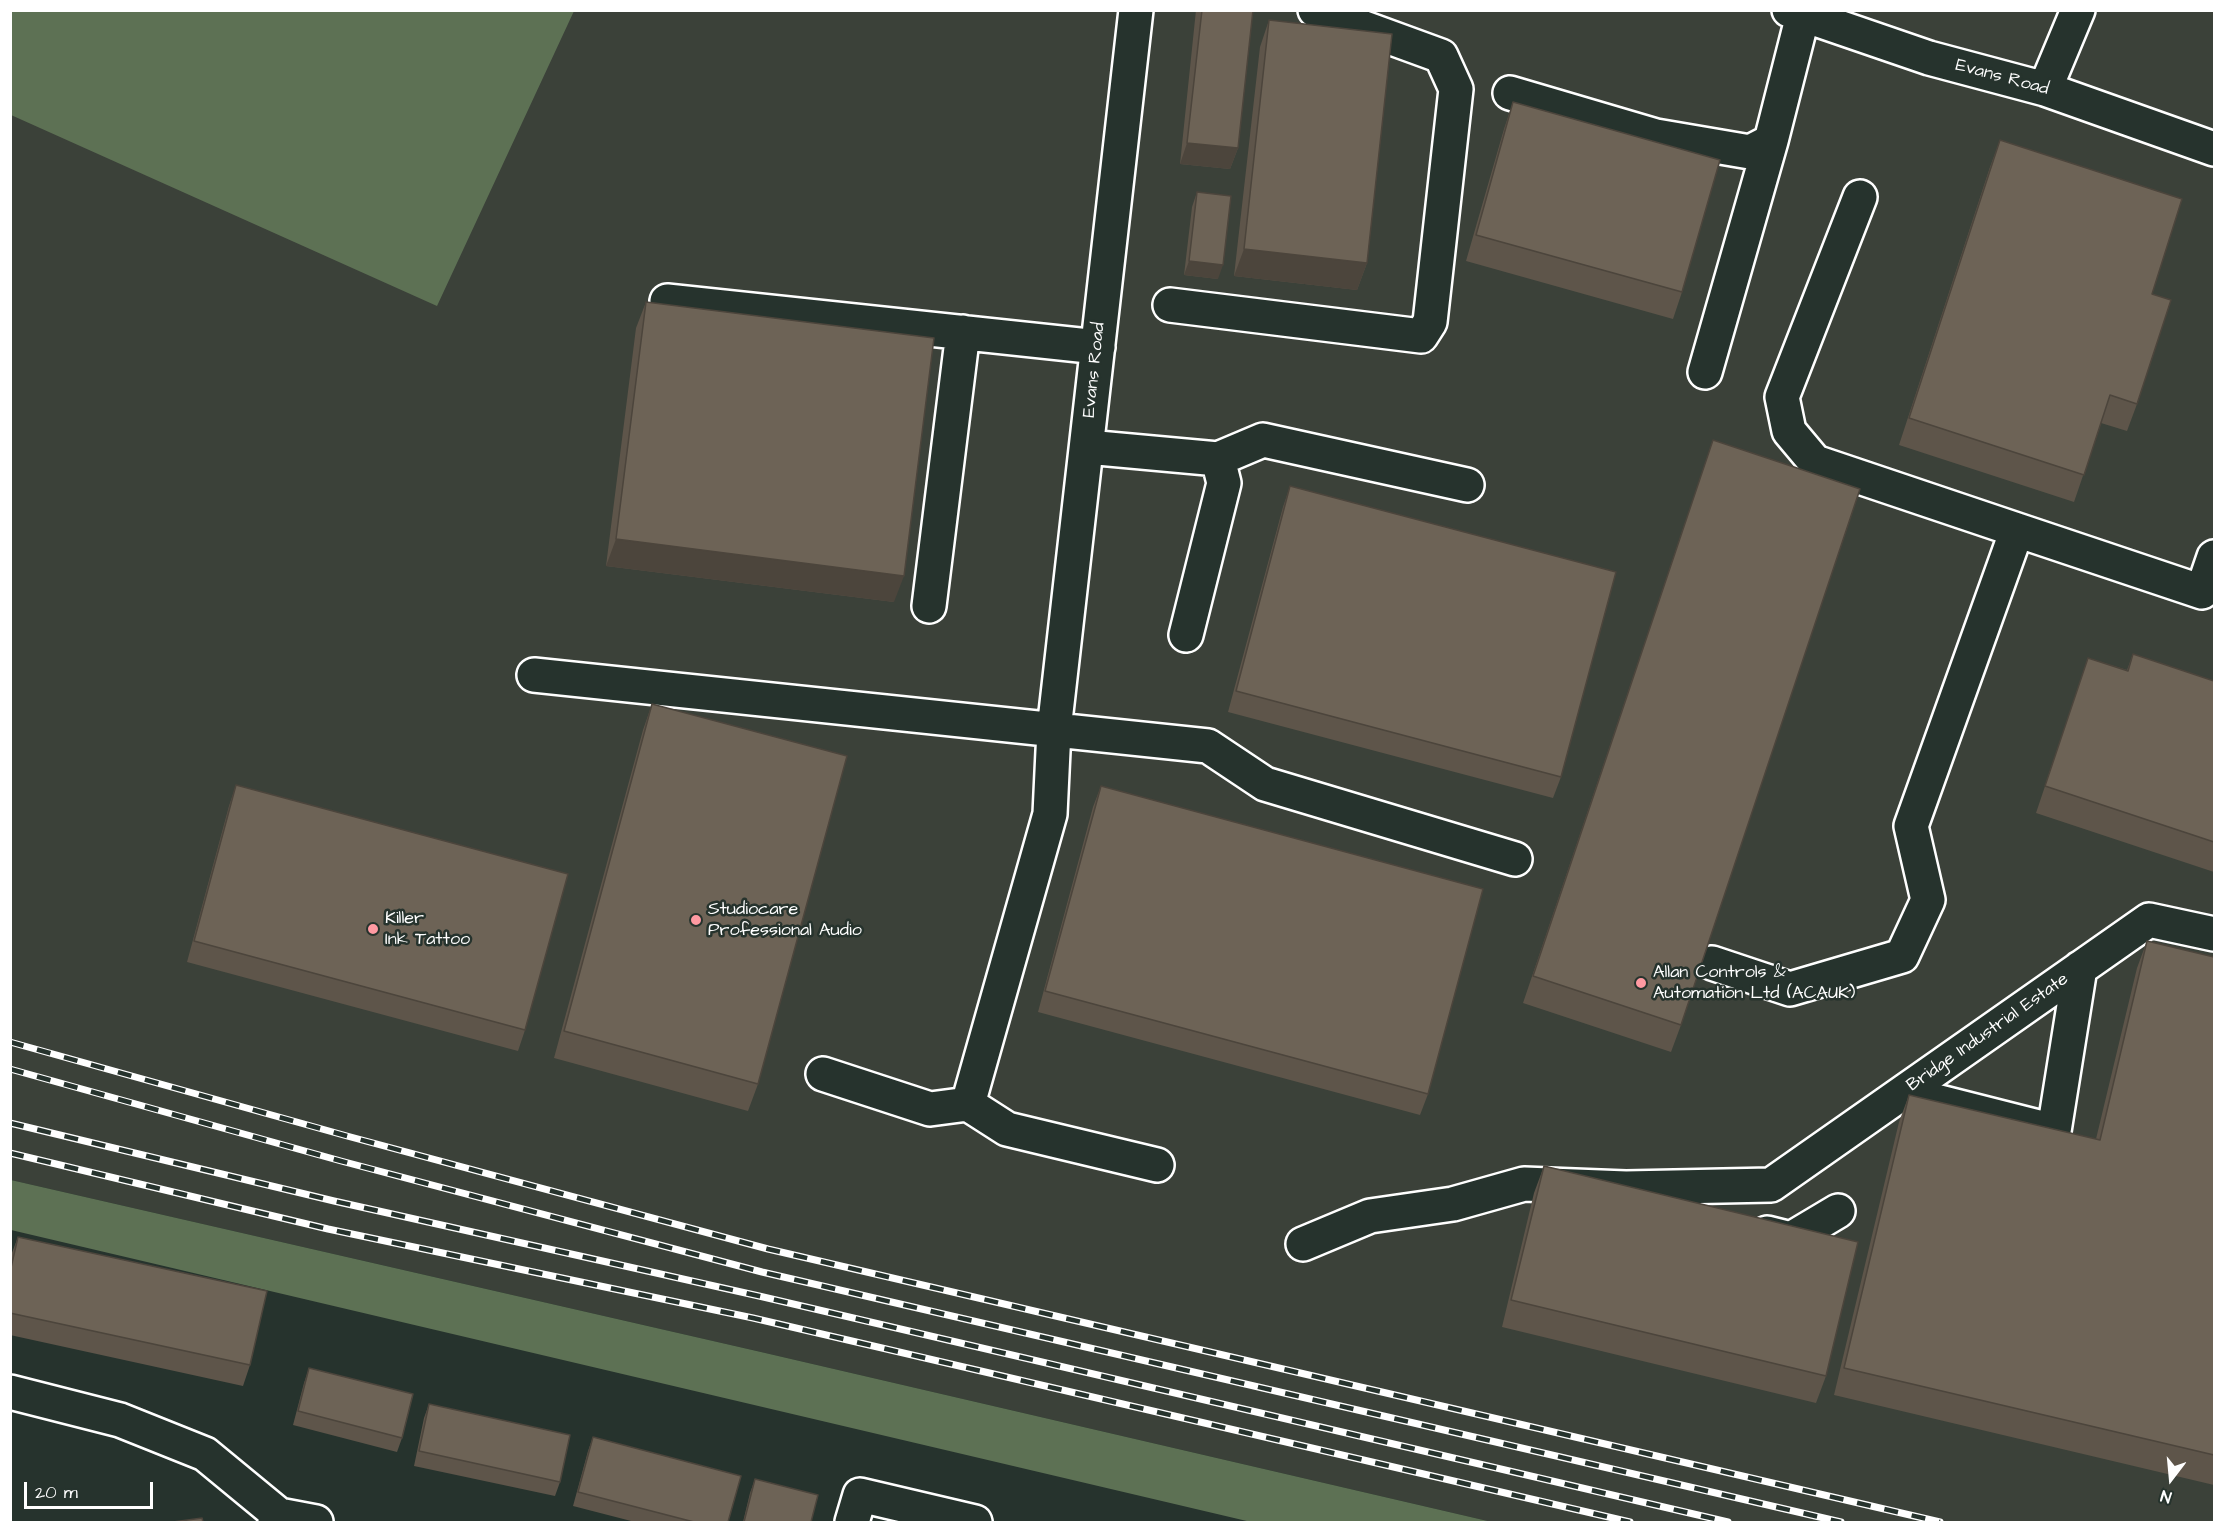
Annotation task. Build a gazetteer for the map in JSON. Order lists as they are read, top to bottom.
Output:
{
  "streets": {
    "street": ["Evans Road", "Bridge Industrial Estate"]
  },
  "places": ["Studiocare Professional Audio", "Killer Ink Tattoo", "Allan Controls & Automation Ltd (ACAUK)"],
  "scale_bar": "20 m",
  "north": "bottom"
}
